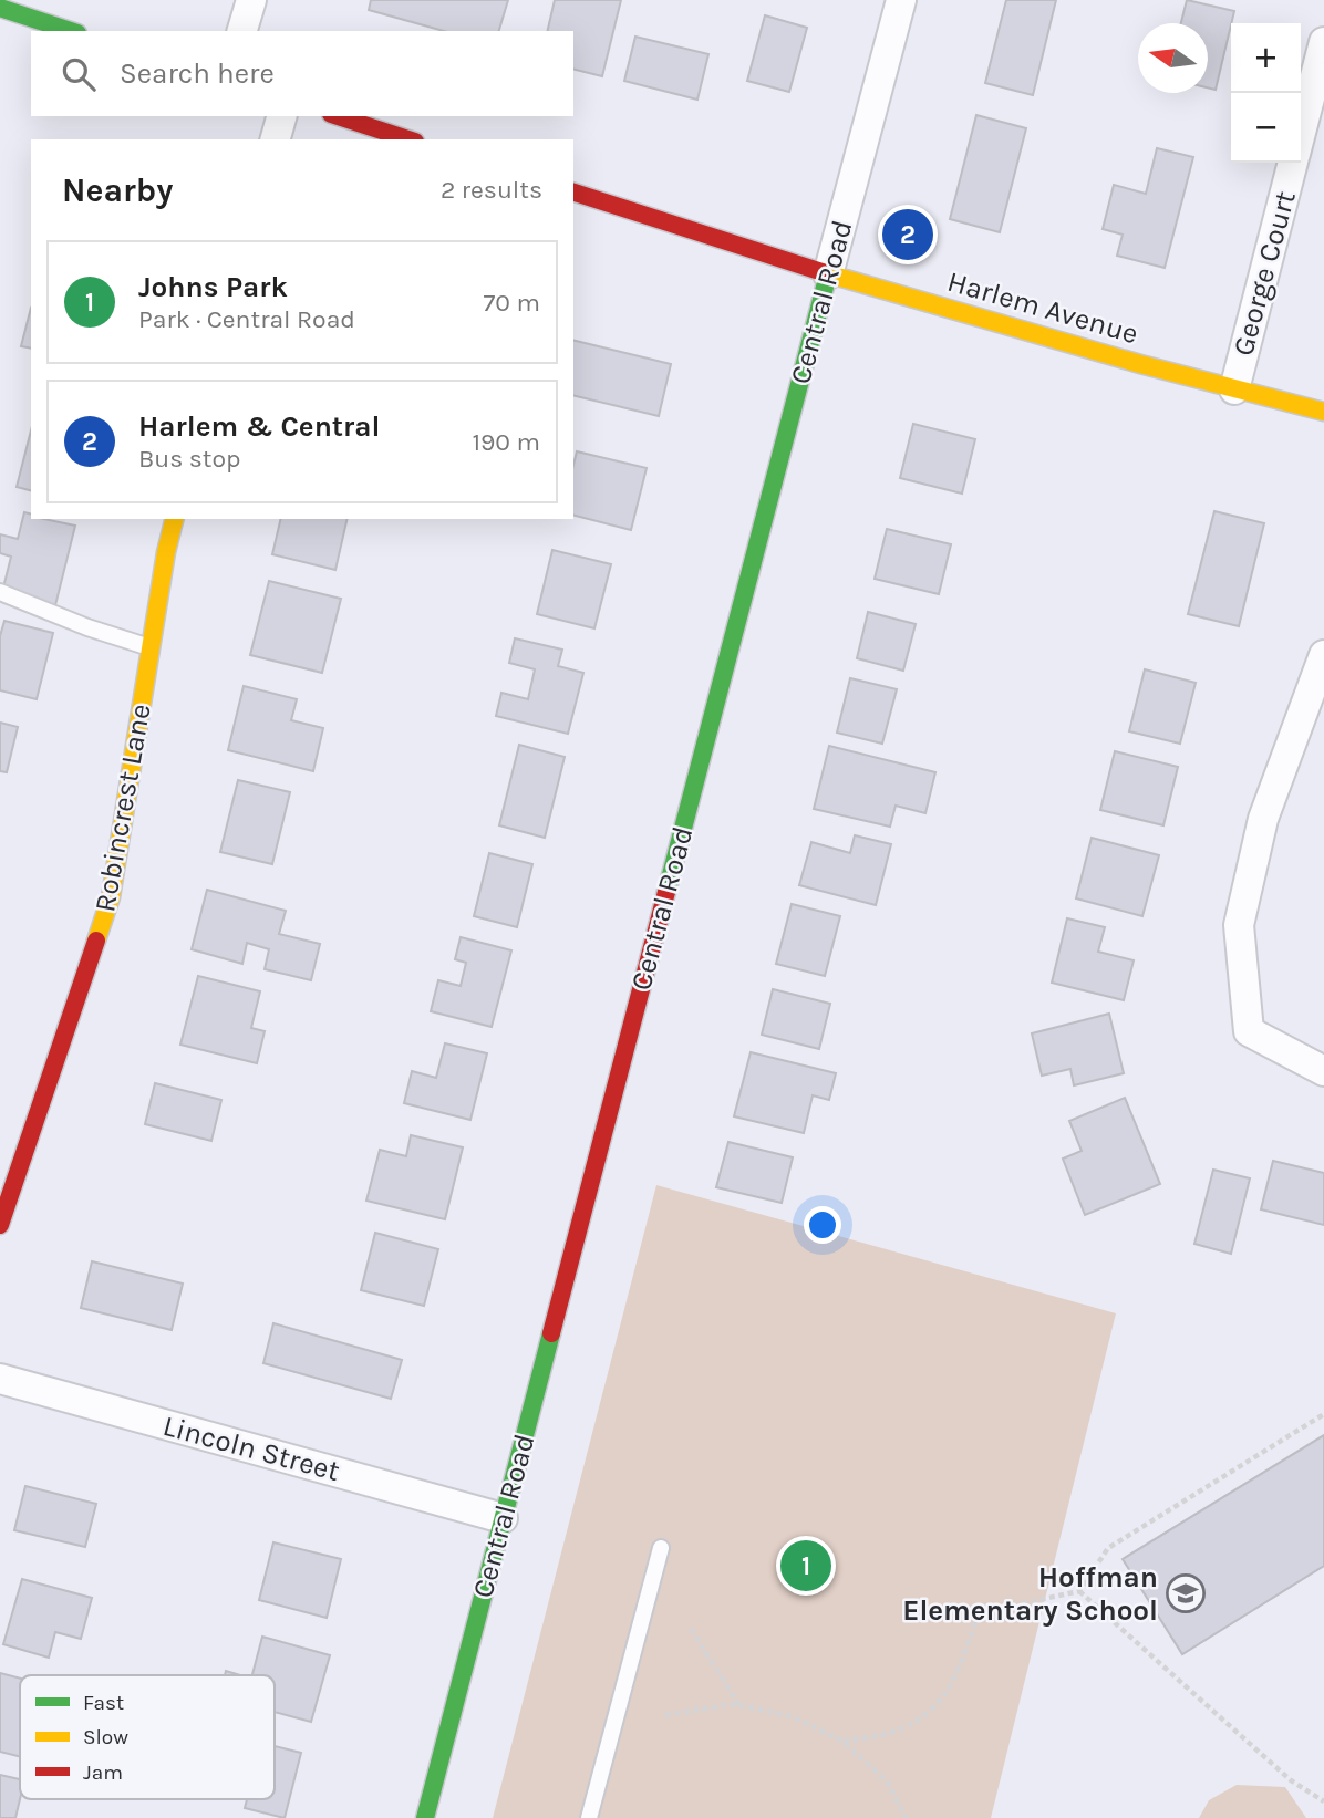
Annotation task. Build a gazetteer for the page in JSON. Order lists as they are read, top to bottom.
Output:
{
  "streets": {
    "main road": ["Central Road", "Harlem Avenue", "Robincrest Lane"],
    "street": ["George Court", "Lincoln Street"]
  },
  "crossings": [
    ["George Court", "Harlem Avenue"],
    ["Central Road", "Harlem Avenue"],
    ["Central Road", "Lincoln Street"]
  ],
  "places": {
    "school or university": ["Hoffman Elementary School"]
  },
  "legend": ["Fast", "Slow", "Jam"],
  "north": "left",
  "page": {
    "map_buttons": ["+", "−"],
    "search": "Search here",
    "heading": ["Nearby", "2 results"],
    "pins": ["2", "1"],
    "list": [
      {
        "mark": "1",
        "name": "Johns Park",
        "note": "Park · Central Road",
        "value": "70 m"
      },
      {
        "mark": "2",
        "name": "Harlem & Central",
        "note": "Bus stop",
        "value": "190 m"
      }
    ]
  }
}
